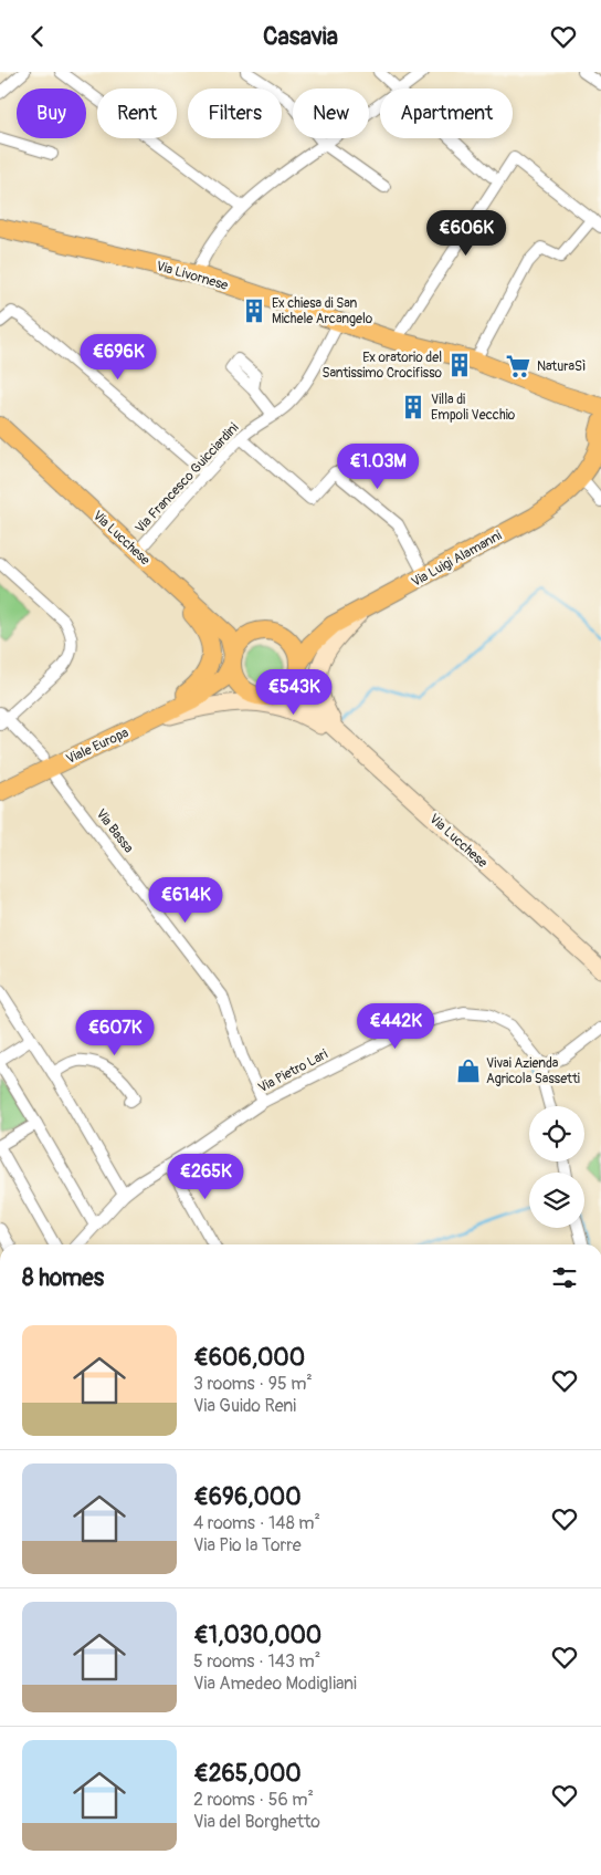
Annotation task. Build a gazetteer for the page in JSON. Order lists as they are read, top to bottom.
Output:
{
  "streets": {
    "main road": [
      "Via Livornese",
      "Via Lucchese",
      "Via Luigi Alamanni",
      "Viale Europa"
    ],
    "street": ["Via Francesco Guicciardini", "Via Bassa", "Via Pietro Lari"]
  },
  "crossings": [
    ["Via Livornese", "Via Francesco Guicciardini"],
    ["Via Francesco Guicciardini", "Via Lucchese"],
    ["Via Lucchese", "Via Luigi Alamanni"],
    ["Via Lucchese", "Viale Europa"],
    ["Via Luigi Alamanni", "Viale Europa"],
    ["Via Bassa", "Via Pietro Lari"]
  ],
  "places": {
    "building": ["Ex chiesa di San Michele Arcangelo", "Ex oratorio del Santissimo Crocifisso", "Villa di Empoli Vecchio"],
    "supermarket": ["NaturaSì"],
    "shop": ["Vivai Azienda Agricola Sassetti"]
  },
  "page": {
    "header": "Casavia",
    "chip": [
      "Buy",
      "Rent",
      "Filters",
      "New",
      "Apartment"
    ],
    "price": [
      "€606K",
      "€696K",
      "€1.03M",
      "€543K",
      "€614K",
      "€442K",
      "€607K",
      "€265K"
    ],
    "heading": "8 homes",
    "list": [
      {
        "name": "€606,000",
        "note": "3 rooms · 95 m² · Via Guido Reni"
      },
      {
        "name": "€696,000",
        "note": "4 rooms · 148 m² · Via Pio la Torre"
      },
      {
        "name": "€1,030,000",
        "note": "5 rooms · 143 m² · Via Amedeo Modigliani"
      },
      {
        "name": "€265,000",
        "note": "2 rooms · 56 m² · Via del Borghetto"
      }
    ]
  }
}
